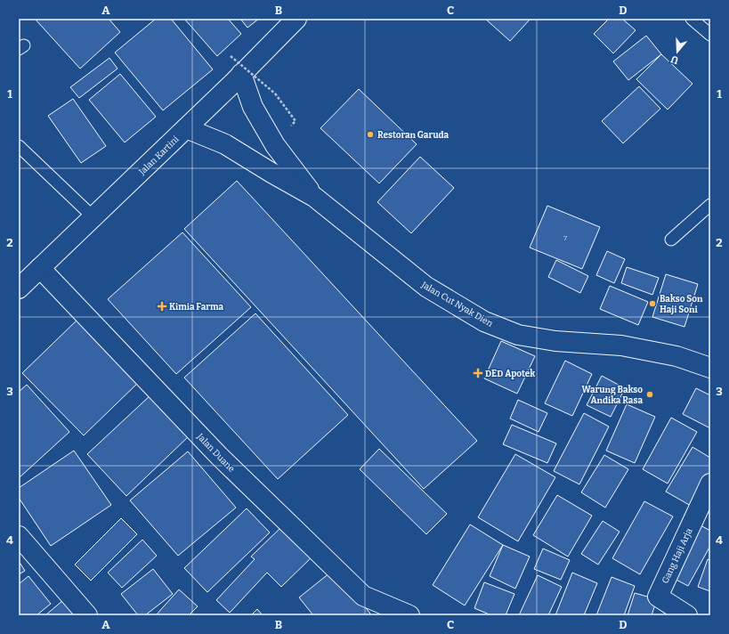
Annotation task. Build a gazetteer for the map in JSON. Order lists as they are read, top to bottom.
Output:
{
  "streets": {
    "main road": [
      "Jalan Kartini",
      "Jalan Cut Nyak Dien",
      "Jalan Duane",
      "Gang Haji Arja"
    ]
  },
  "crossings": [
    ["Jalan Kartini", "Jalan Cut Nyak Dien"],
    ["Jalan Kartini", "Jalan Duane"]
  ],
  "places": {
    "other": ["Restoran Garuda", "Bakso Son Haji Soni", "Warung Bakso Andika Rasa"],
    "health": ["Kimia Farma", "DED Apotek"]
  },
  "house_numbers": ["7"],
  "north": "bottom",
  "grid": {
    "columns": [
      "A",
      "B",
      "C",
      "D"
    ],
    "rows": [
      "1",
      "2",
      "3",
      "4"
    ]
  }
}
